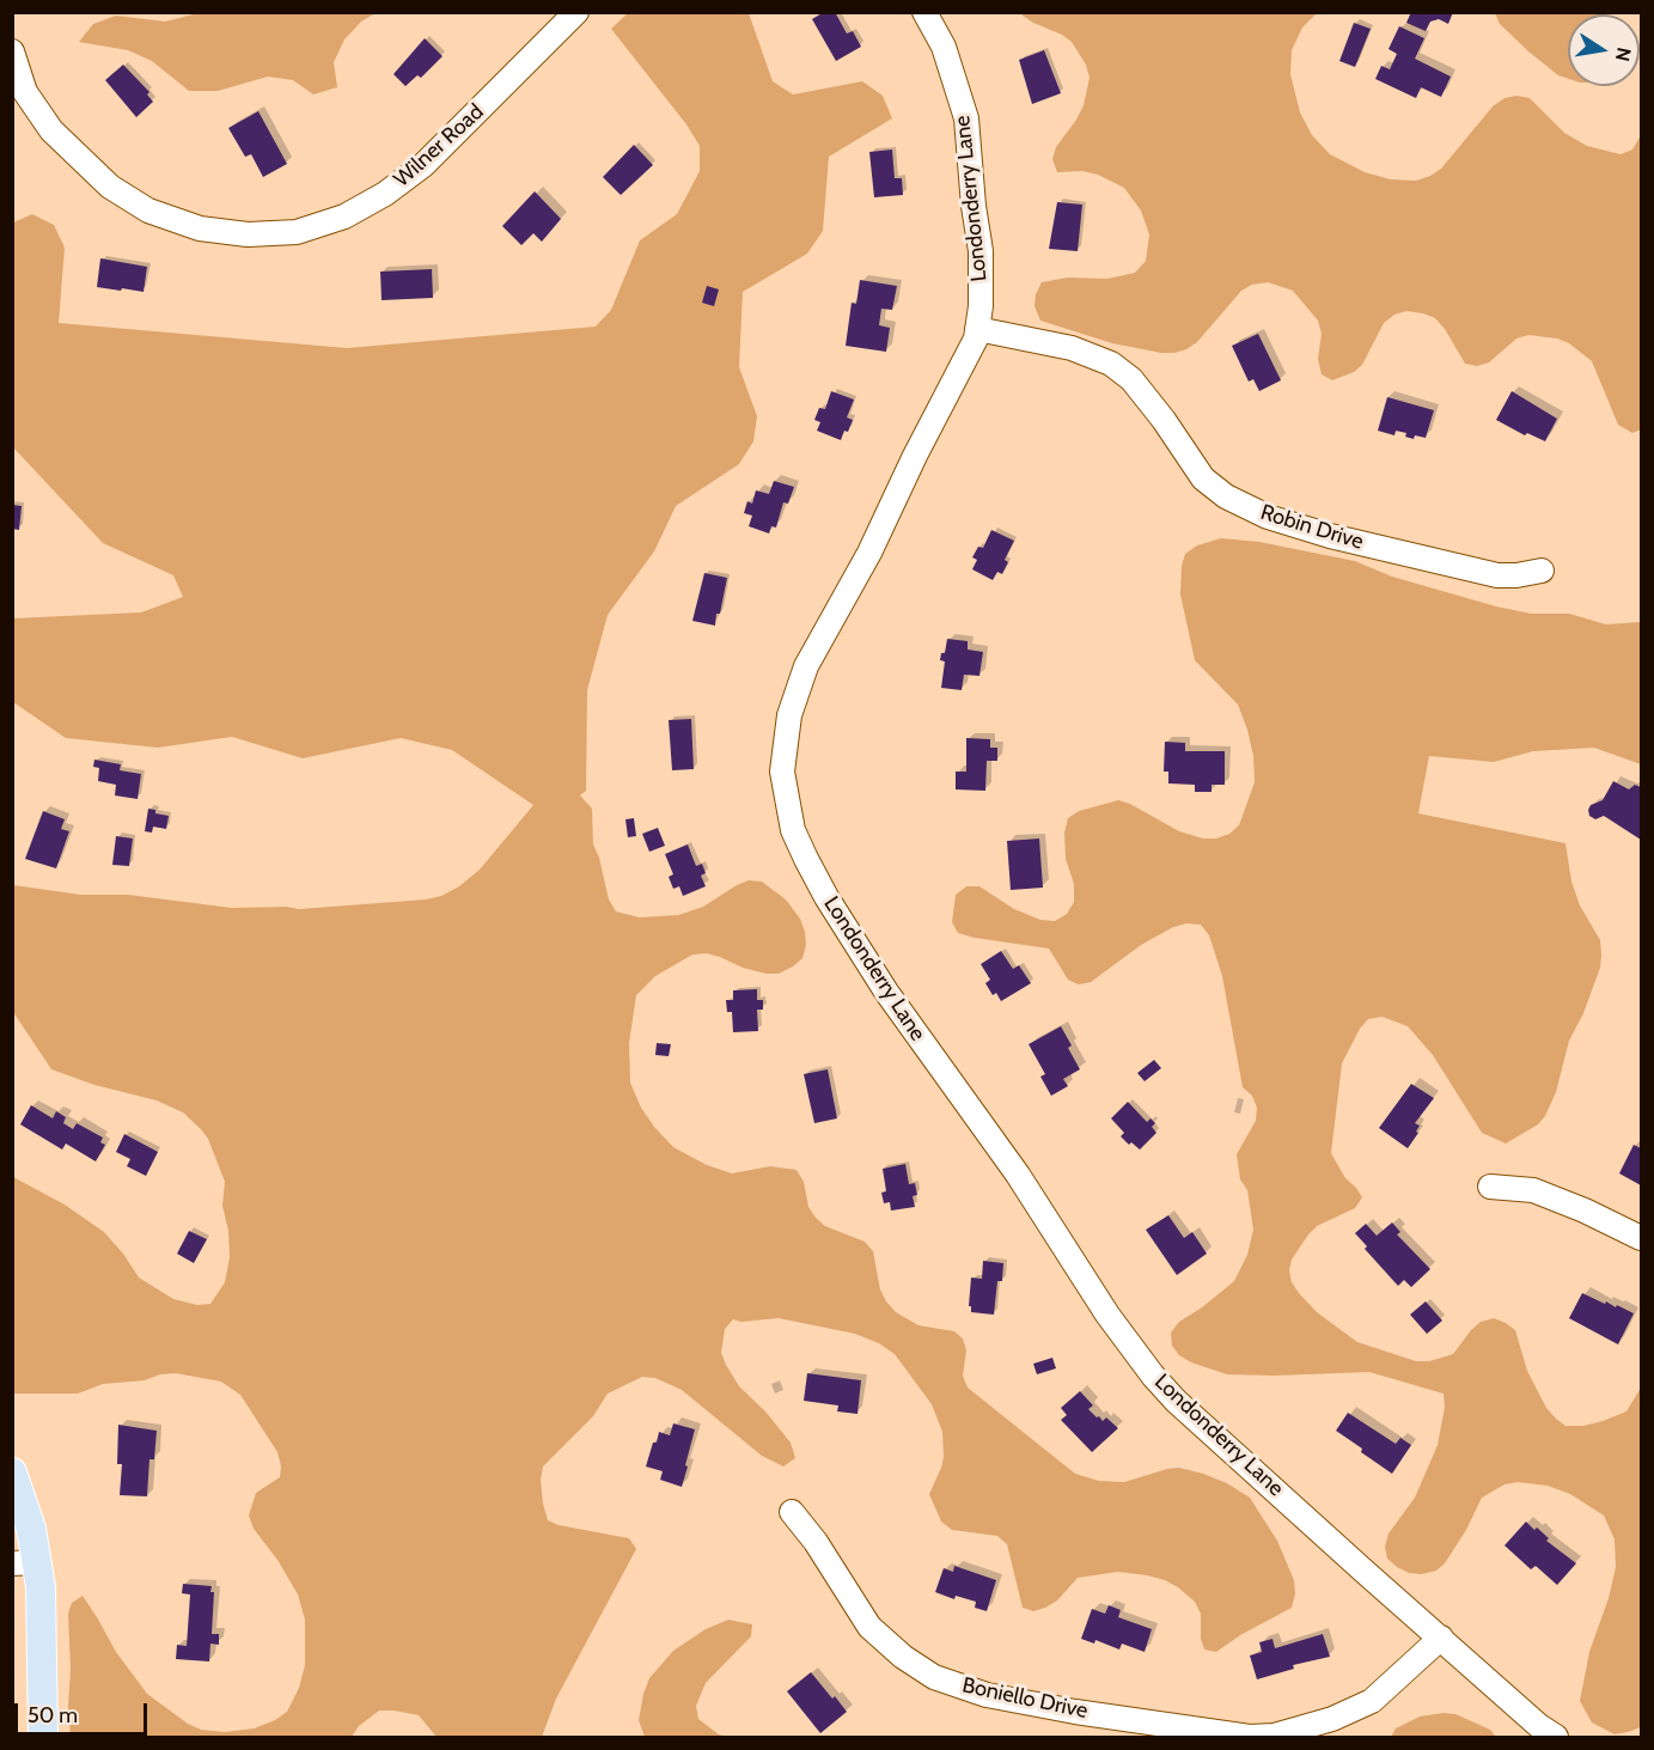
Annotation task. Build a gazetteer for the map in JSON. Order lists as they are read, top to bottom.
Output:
{
  "streets": {
    "street": [
      "Wilner Road",
      "Londonderry Lane",
      "Robin Drive",
      "Boniello Drive"
    ]
  },
  "crossings": [
    ["Londonderry Lane", "Robin Drive"],
    ["Londonderry Lane", "Boniello Drive"]
  ],
  "scale_bar": "50 m",
  "north": "right"
}
